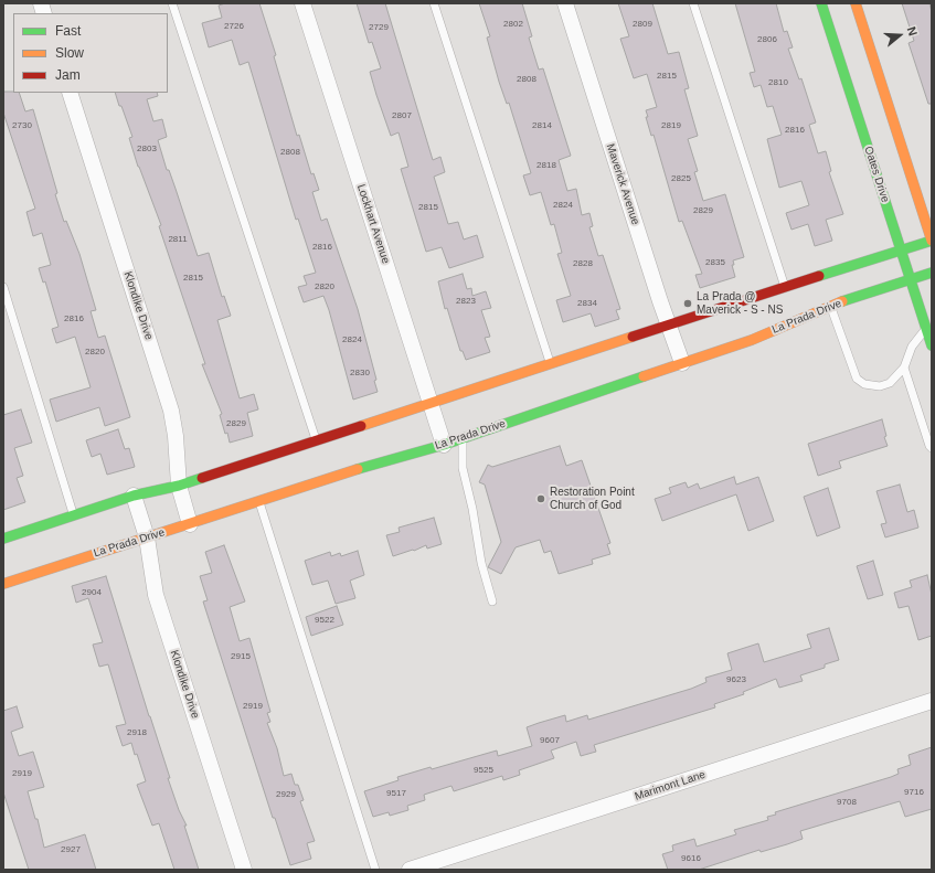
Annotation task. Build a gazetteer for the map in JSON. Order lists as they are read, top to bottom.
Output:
{
  "streets": {
    "main road": ["Oates Drive", "La Prada Drive"],
    "street": [
      "Maverick Avenue",
      "Lockhart Avenue",
      "Klondike Drive",
      "Marimont Lane"
    ]
  },
  "crossings": [
    ["Oates Drive", "La Prada Drive"],
    ["Maverick Avenue", "La Prada Drive"],
    ["Lockhart Avenue", "La Prada Drive"],
    ["Klondike Drive", "La Prada Drive"]
  ],
  "places": ["La Prada @ Maverick - S - NS", "Restoration Point Church of God"],
  "house_numbers": [
    "2802",
    "2809",
    "2726",
    "2729",
    "2806",
    "2815",
    "2808",
    "2810",
    "2807",
    "2730",
    "2814",
    "2819",
    "2816",
    "2803",
    "2808",
    "2818",
    "2825",
    "2824",
    "2815",
    "2829",
    "2811",
    "2816",
    "2835",
    "2828",
    "2815",
    "2820",
    "2823",
    "2834",
    "2816",
    "2824",
    "2820",
    "2830",
    "2829",
    "2904",
    "9522",
    "2915",
    "9623",
    "2919",
    "2918",
    "9607",
    "9525",
    "2919",
    "9716",
    "9517",
    "2929",
    "9708",
    "2927",
    "9616"
  ],
  "legend": ["Fast", "Slow", "Jam"],
  "north": "right"
}
